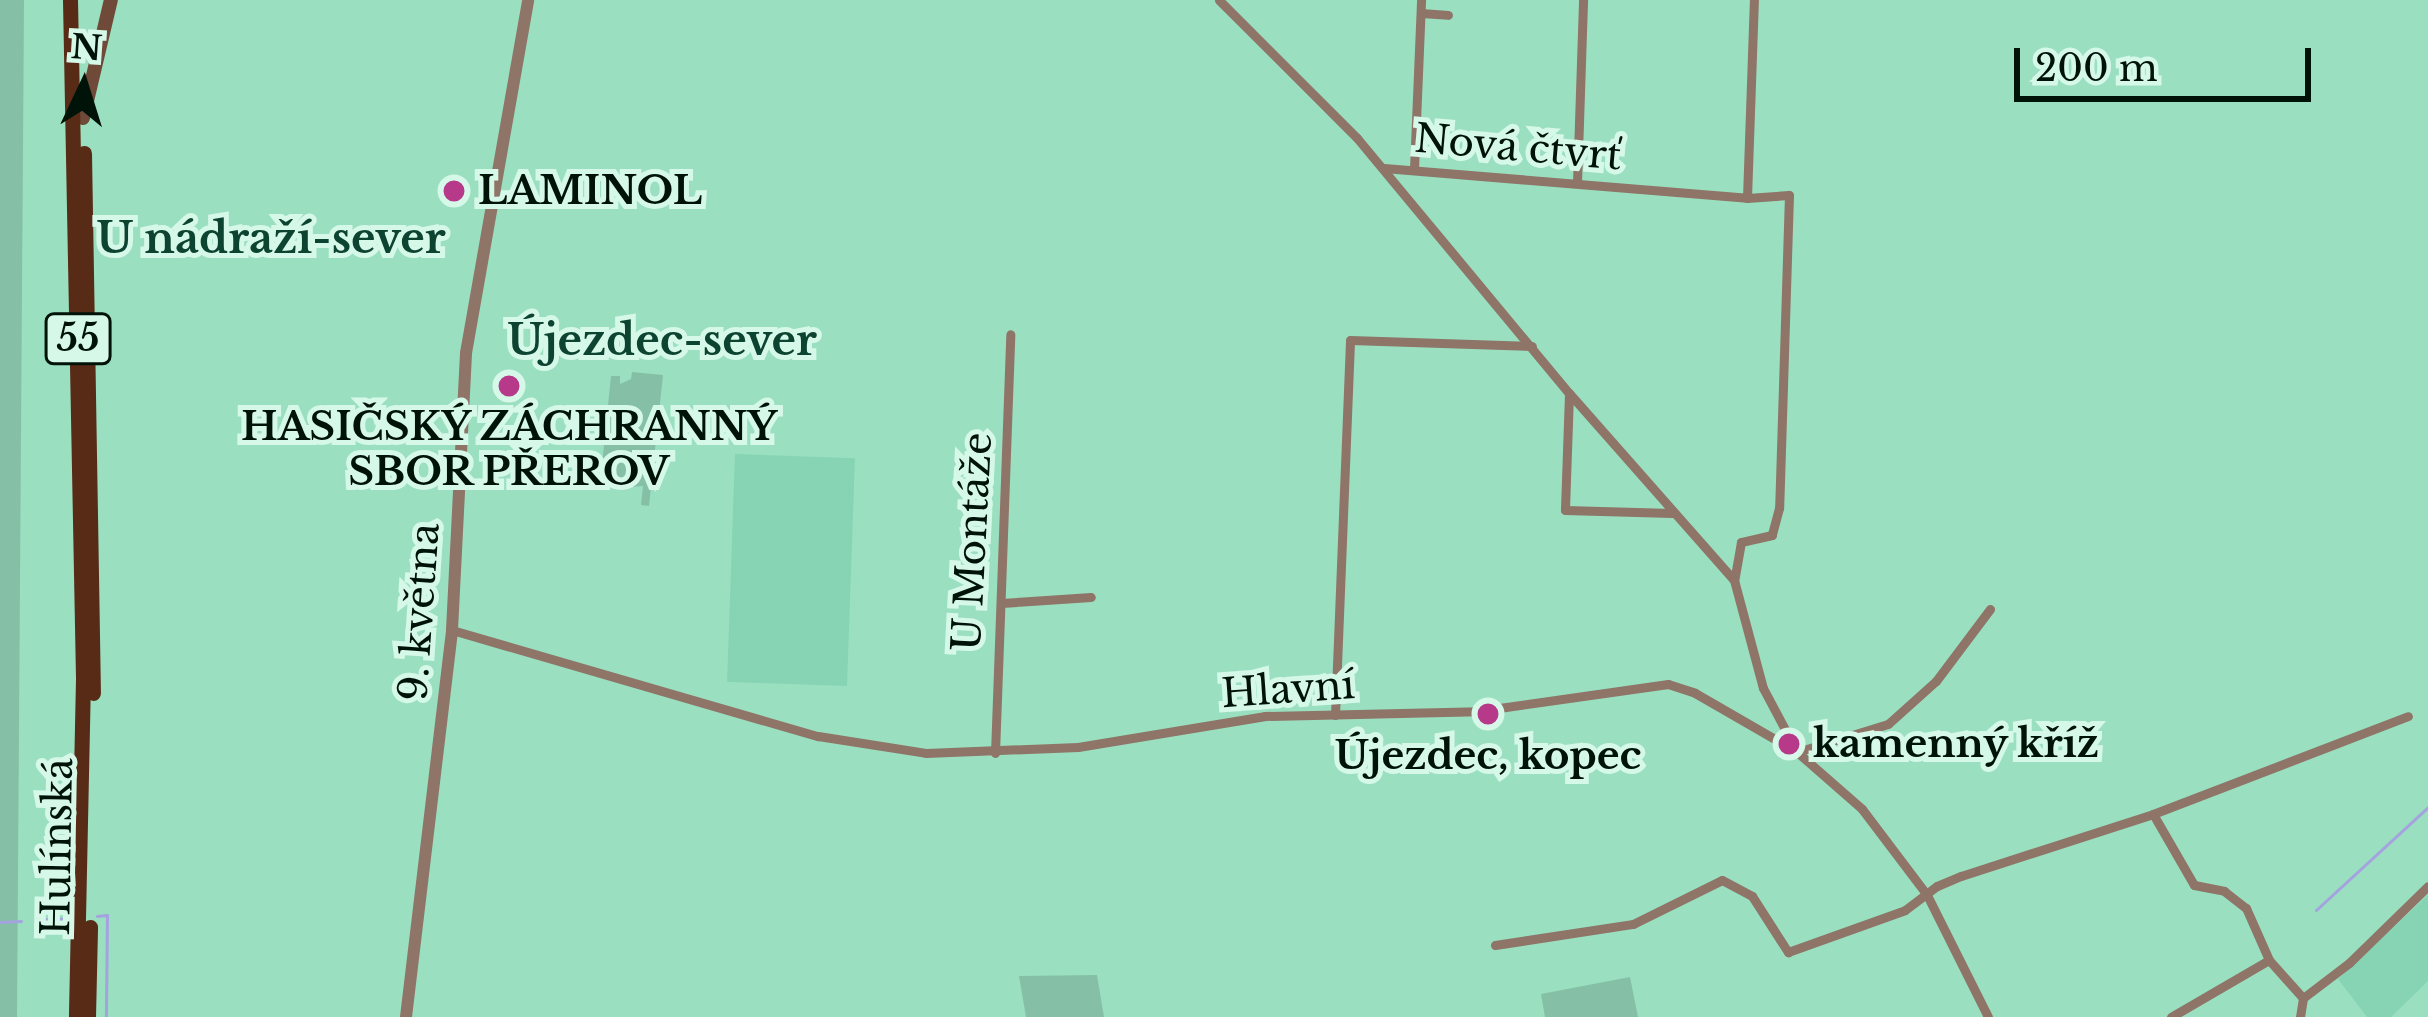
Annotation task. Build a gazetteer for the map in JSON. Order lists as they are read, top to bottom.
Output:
{
  "streets": {
    "main road": ["55", "Hulínská"],
    "street": [
      "Nová čtvrť",
      "U Montáže",
      "9. května",
      "Hlavní"
    ]
  },
  "crossings": [
    ["Nová čtvrť", "Hlavní"],
    ["55", "Hulínská"],
    ["U Montáže", "Hlavní"],
    ["9. května", "Hlavní"]
  ],
  "districts": ["U nádraží-sever", "Újezdec-sever"],
  "places": [
    "LAMINOL",
    "HASIČSKÝ ZÁCHRANNÝ SBOR PŘEROV",
    "Újezdec, kopec",
    "kamenný kříž"
  ],
  "scale_bar": "200 m",
  "north": "top"
}
